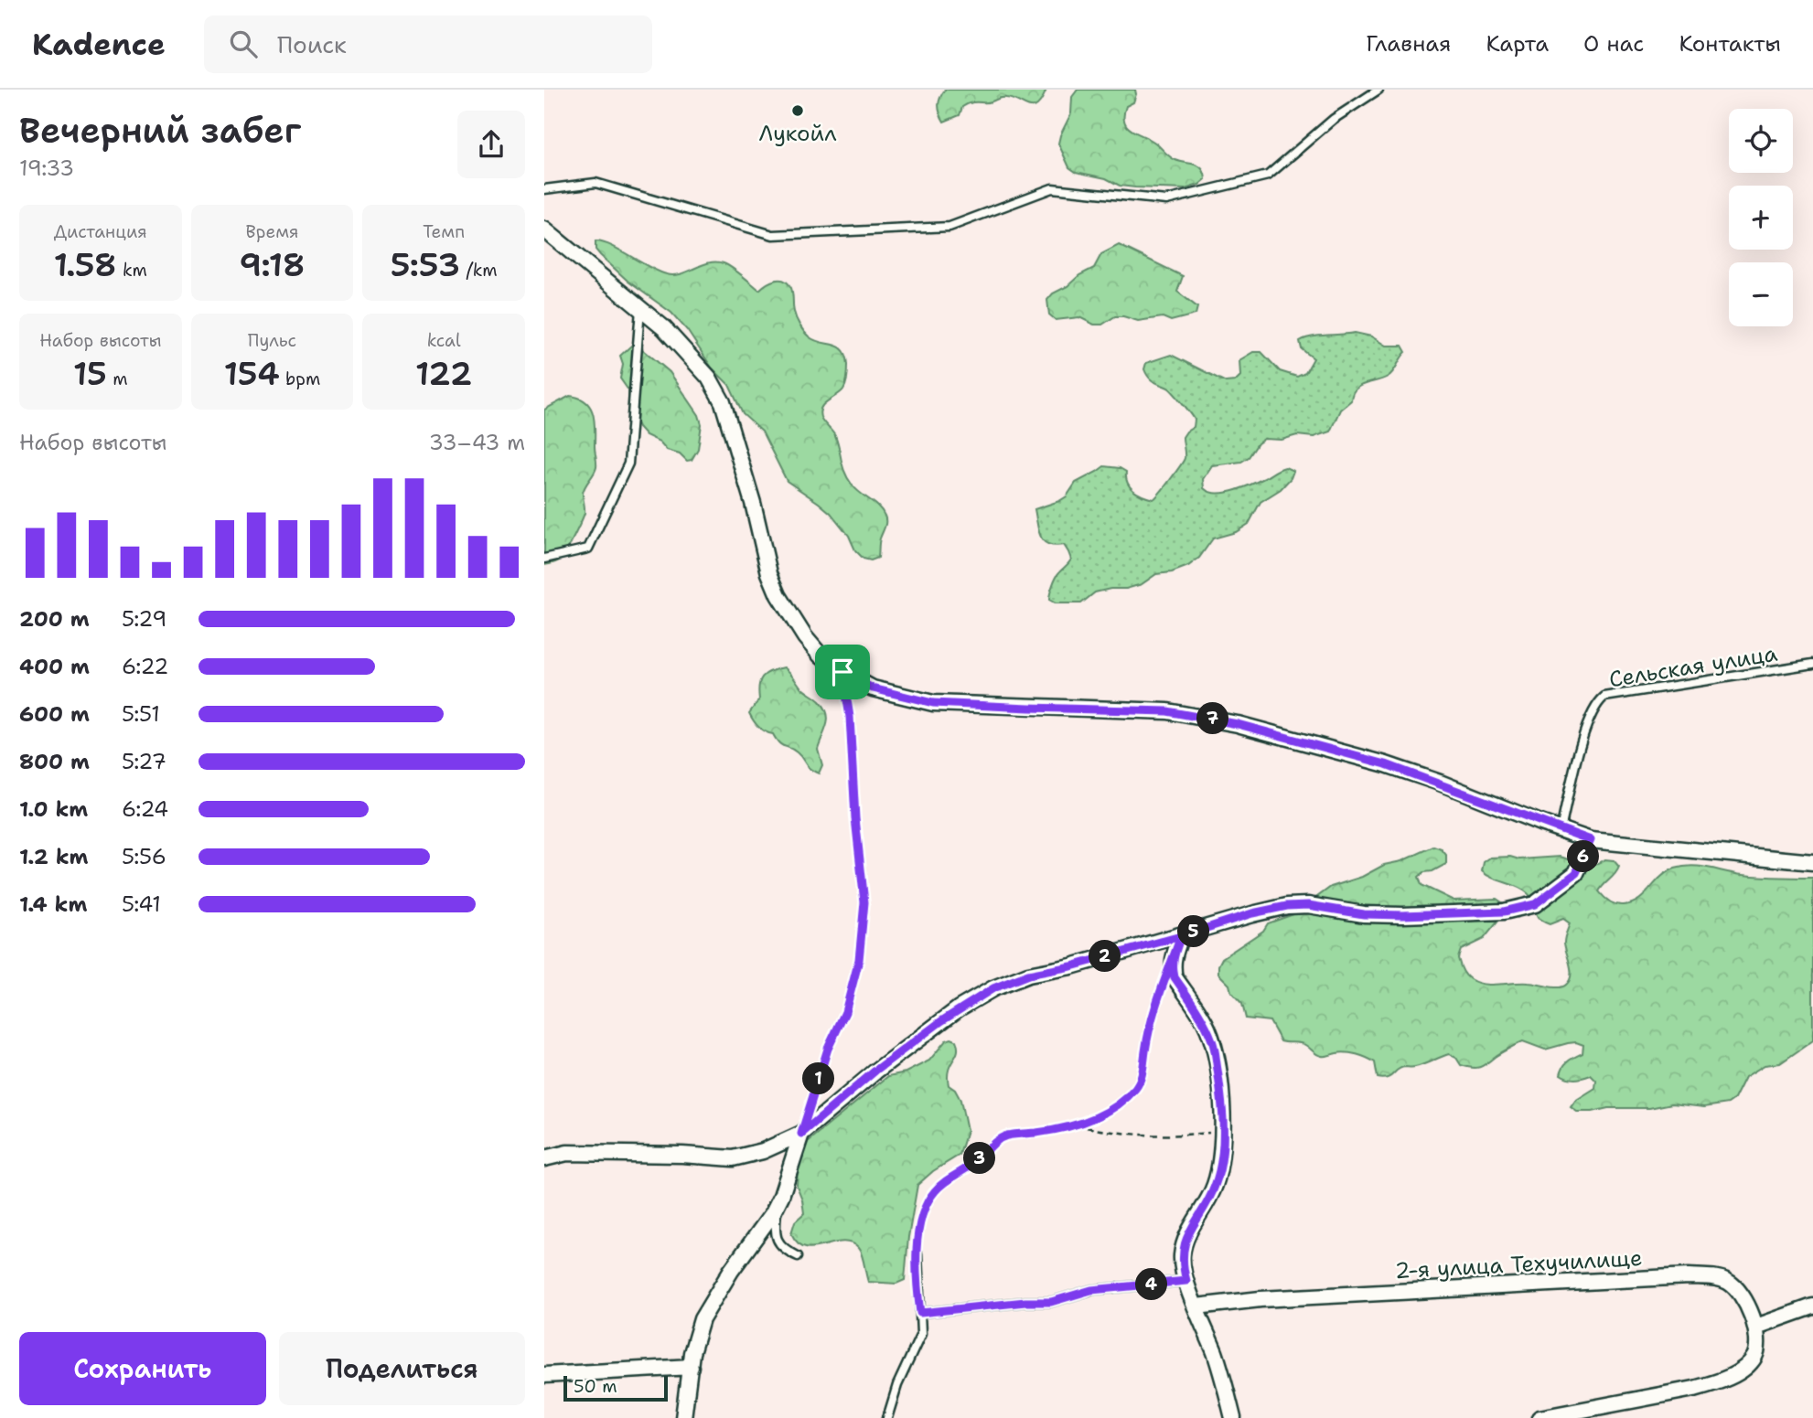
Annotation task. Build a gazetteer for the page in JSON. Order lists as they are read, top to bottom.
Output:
{
  "streets": {
    "street": ["2-я улица Техучилище"],
    "lane": ["Сельская улица"]
  },
  "places": ["Лукойл"],
  "scale_bar": "50 m",
  "page": {
    "header": "Kadence",
    "search": "Поиск",
    "nav": [
      "Главная",
      "Карта",
      "О нас",
      "Контакты"
    ],
    "heading": ["Вечерний забег", "19:33"],
    "map_buttons": ["+", "−"],
    "stats": [
      ["Дистанция", "1.58 km"],
      ["Время", "9:18"],
      ["Темп", "5:53 /km"],
      ["Набор высоты", "15 m"],
      ["Пульс", "154 bpm"],
      ["kcal", "122"]
    ],
    "chart": ["Набор высоты", "33–43 m"],
    "list": [
      {
        "name": "200 m",
        "note": "5:29"
      },
      {
        "name": "400 m",
        "note": "6:22"
      },
      {
        "name": "600 m",
        "note": "5:51"
      },
      {
        "name": "800 m",
        "note": "5:27"
      },
      {
        "name": "1.0 km",
        "note": "6:24"
      },
      {
        "name": "1.2 km",
        "note": "5:56"
      },
      {
        "name": "1.4 km",
        "note": "5:41"
      }
    ],
    "pins": [
      "7",
      "6",
      "5",
      "2",
      "1",
      "3",
      "4"
    ],
    "buttons": ["Сохранить", "Поделиться"],
    "scale": "50 m"
  }
}
